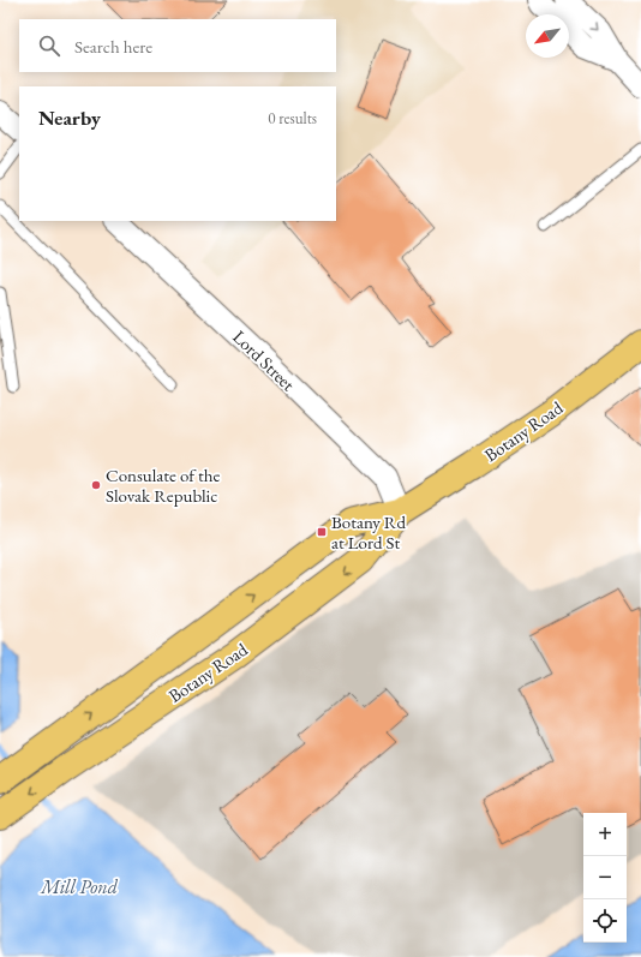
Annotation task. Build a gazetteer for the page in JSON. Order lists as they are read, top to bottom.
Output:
{
  "streets": {
    "main road": ["Botany Road"],
    "street": ["Lord Street"]
  },
  "crossings": [
    ["Lord Street", "Botany Road"]
  ],
  "water": ["Mill Pond"],
  "places": {
    "other": ["Consulate of the Slovak Republic"],
    "transit": ["Botany Rd at Lord St"]
  },
  "north": "bottom left",
  "page": {
    "search": "Search here",
    "heading": ["Nearby", "0 results"],
    "map_buttons": ["+", "−"]
  }
}
